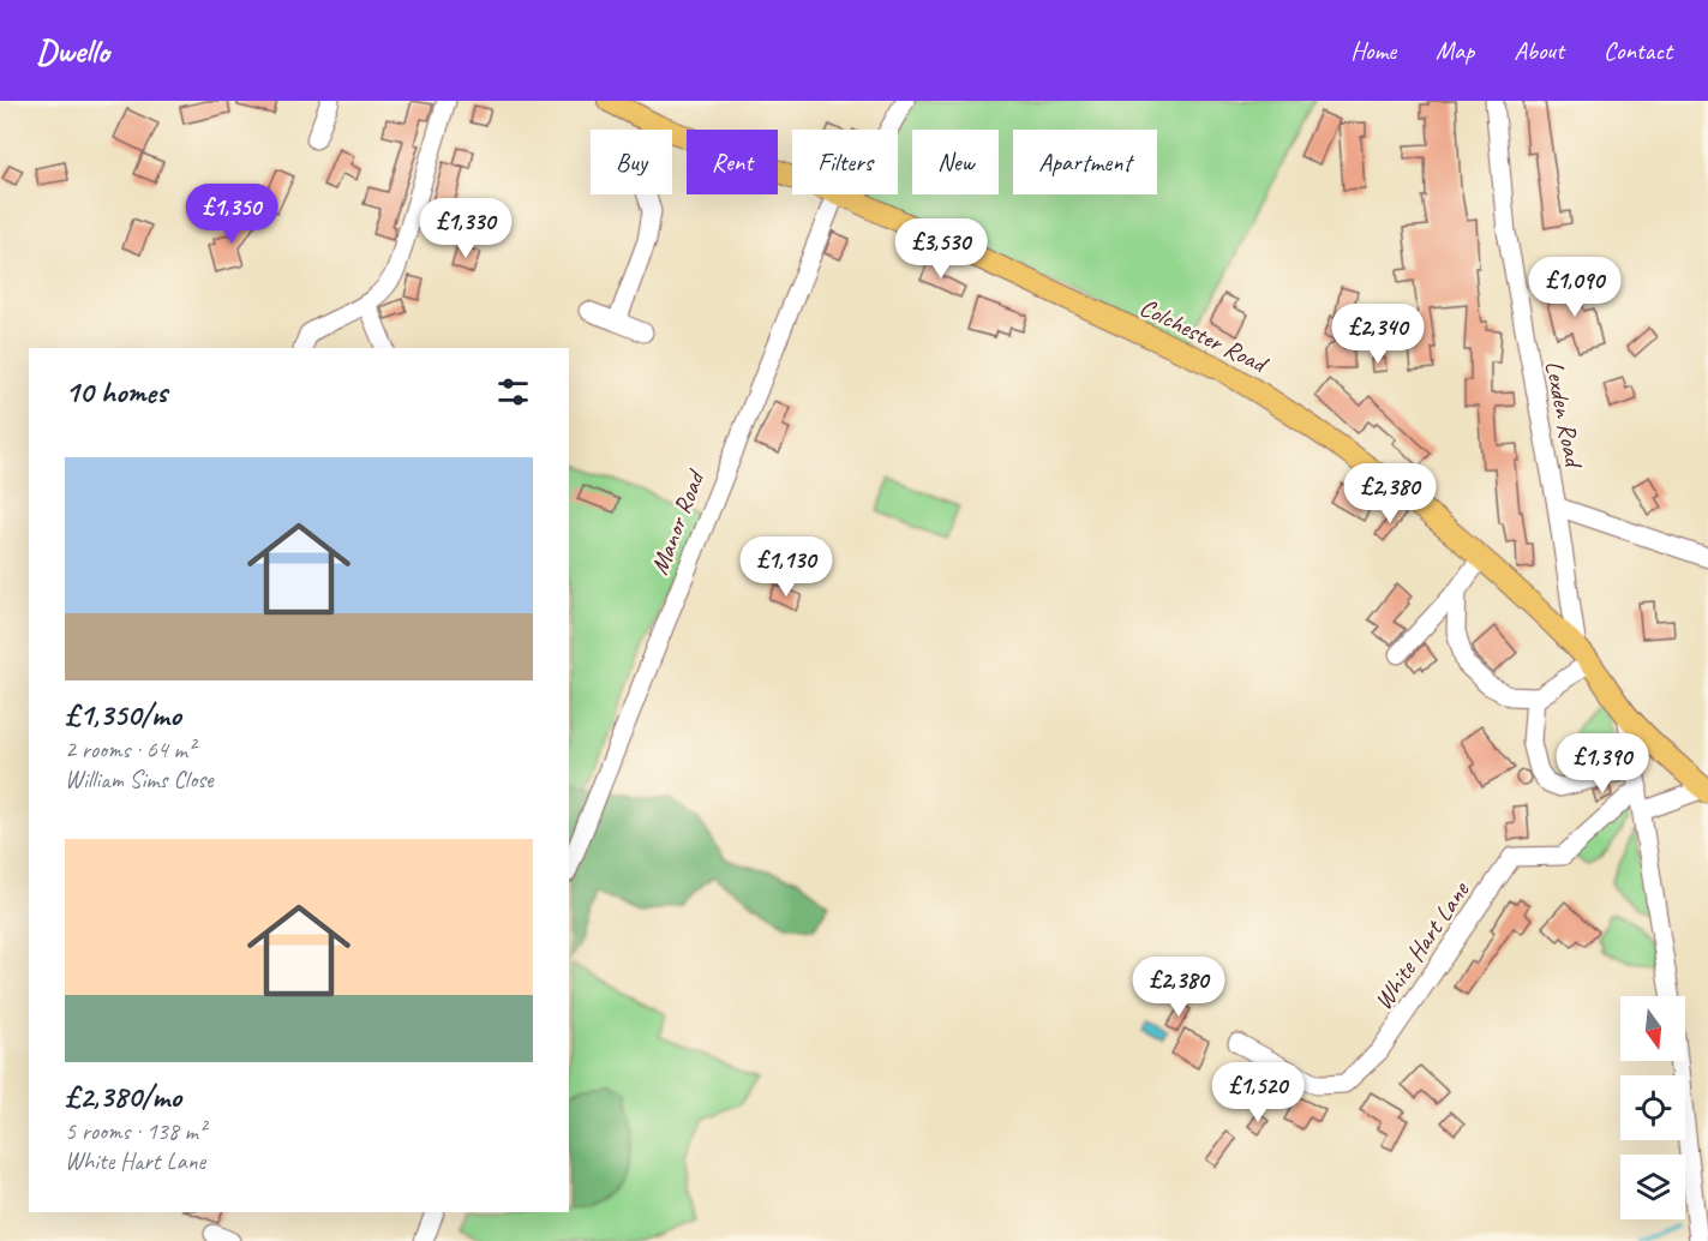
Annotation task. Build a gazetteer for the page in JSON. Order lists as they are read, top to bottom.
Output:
{
  "streets": {
    "main road": ["Colchester Road"],
    "street": ["Lexden Road", "Manor Road", "White Hart Lane"]
  },
  "crossings": [
    ["Colchester Road", "Lexden Road"],
    ["Colchester Road", "Manor Road"]
  ],
  "north": "bottom",
  "page": {
    "header": "Dwello",
    "nav": [
      "Home",
      "Map",
      "About",
      "Contact"
    ],
    "chip": [
      "Buy",
      "Rent",
      "Filters",
      "New",
      "Apartment"
    ],
    "price": [
      "£1,350",
      "£1,330",
      "£3,530",
      "£1,090",
      "£2,340",
      "£2,380",
      "£1,130",
      "£1,390",
      "£2,380",
      "£1,520"
    ],
    "heading": "10 homes",
    "list": [
      {
        "name": "£1,350/mo",
        "note": "2 rooms · 64 m² · William Sims Close"
      },
      {
        "name": "£2,380/mo",
        "note": "5 rooms · 138 m² · White Hart Lane"
      }
    ]
  }
}
